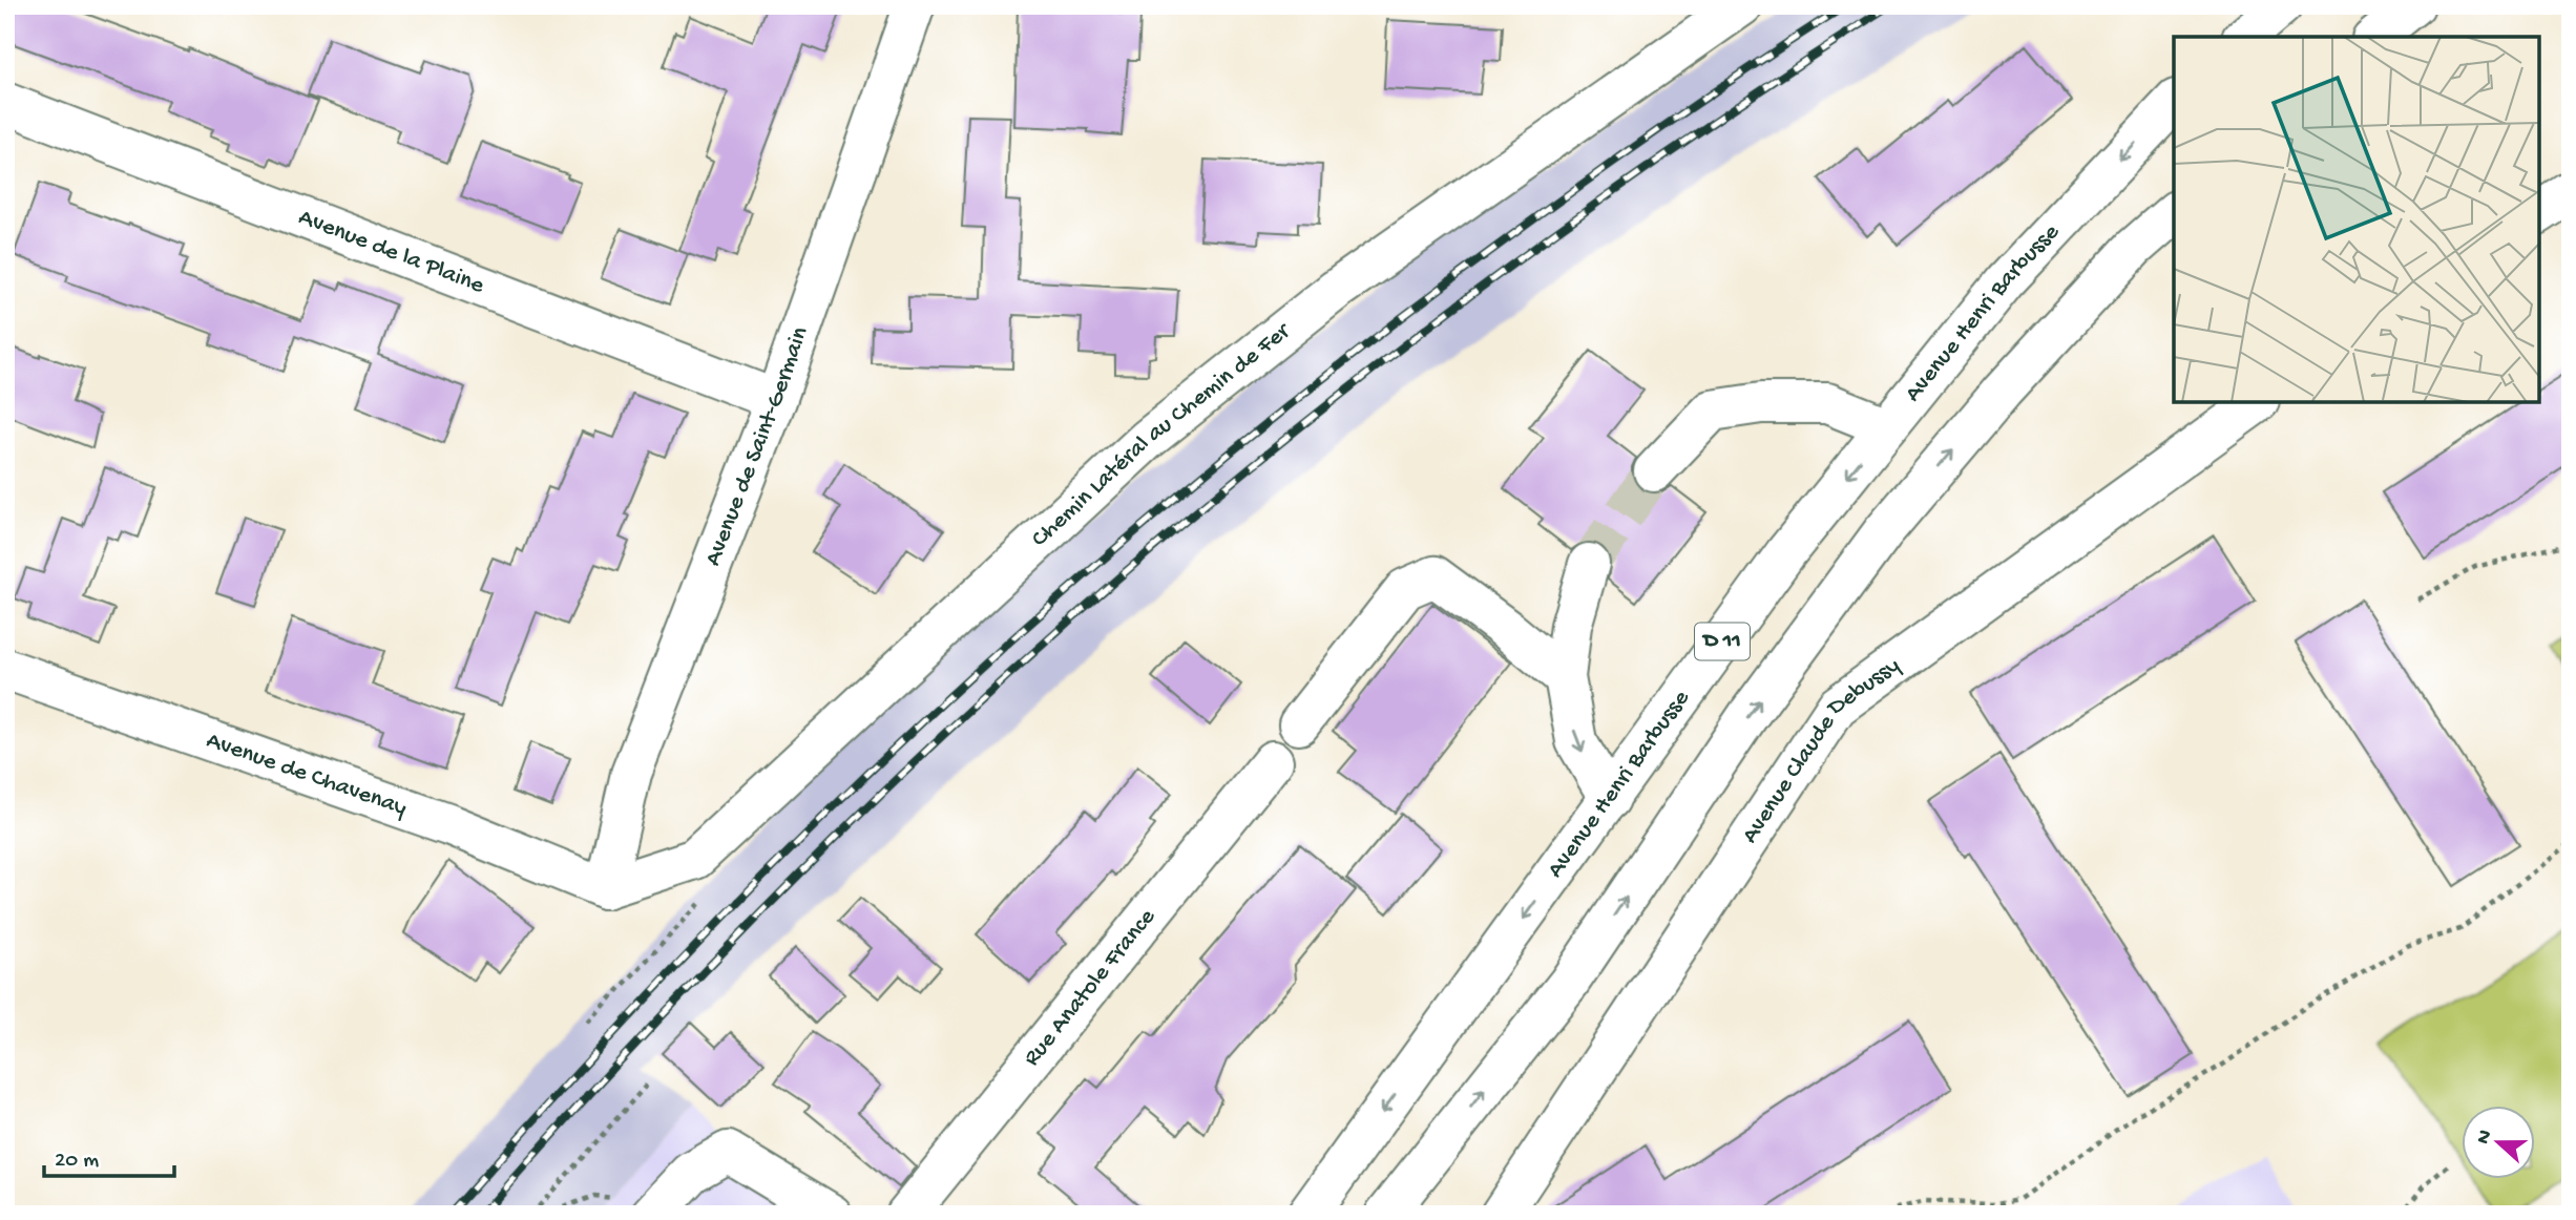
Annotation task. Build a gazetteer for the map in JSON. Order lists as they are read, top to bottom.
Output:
{
  "streets": {
    "street": [
      "Avenue de la Plaine",
      "Avenue Henri Barbusse",
      "Chemin Latéral au Chemin de Fer",
      "Avenue de Saint-Germain",
      "D 11",
      "Avenue Claude Debussy",
      "Avenue de Chavenay",
      "Rue Anatole France"
    ]
  },
  "crossings": [
    ["Avenue de la Plaine", "Avenue de Saint-Germain"],
    ["Chemin Latéral au Chemin de Fer", "Avenue de Saint-Germain"],
    ["Chemin Latéral au Chemin de Fer", "Avenue de Chavenay"],
    ["Avenue de Saint-Germain", "Avenue de Chavenay"]
  ],
  "scale_bar": "20 m",
  "north": "left"
}
